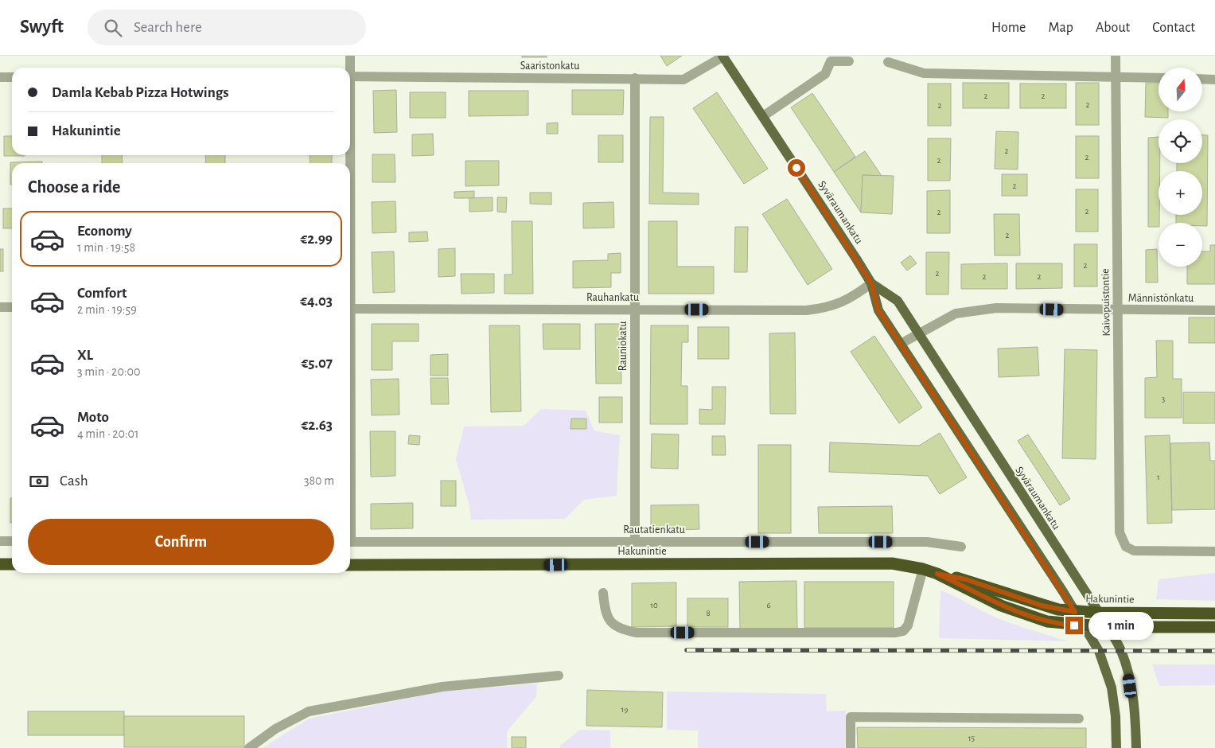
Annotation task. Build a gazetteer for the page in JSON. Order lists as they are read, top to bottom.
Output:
{
  "streets": {
    "highway": ["Hakunintie"],
    "main road": ["Syväraumankatu"],
    "street": [
      "Saaristonkatu",
      "Rauhankatu",
      "Männistönkatu",
      "Kaivopuistontie",
      "Rauniokatu",
      "Rautatienkatu"
    ]
  },
  "crossings": [
    ["Saaristonkatu", "Syväraumankatu"],
    ["Saaristonkatu", "Rauniokatu"],
    ["Syväraumankatu", "Rauhankatu"],
    ["Syväraumankatu", "Männistönkatu"],
    ["Syväraumankatu", "Hakunintie"],
    ["Rauhankatu", "Rauniokatu"],
    ["Männistönkatu", "Kaivopuistontie"],
    ["Rauniokatu", "Rautatienkatu"]
  ],
  "house_numbers": [
    "2",
    "2",
    "2",
    "2",
    "2",
    "2",
    "2",
    "2",
    "2",
    "2",
    "2",
    "2",
    "2",
    "2",
    "2",
    "3",
    "1",
    "10",
    "6",
    "8",
    "19",
    "15"
  ],
  "north": "top",
  "page": {
    "header": "Swyft",
    "search": "Search here",
    "nav": [
      "Home",
      "Map",
      "About",
      "Contact"
    ],
    "map_buttons": ["+", "−"],
    "banner": ["Damla Kebab Pizza Hotwings", "Hakunintie"],
    "heading": "Choose a ride",
    "list": [
      {
        "name": "Economy",
        "note": "1 min · 19:58",
        "value": "€2.99"
      },
      {
        "name": "Comfort",
        "note": "2 min · 19:59",
        "value": "€4.03"
      },
      {
        "name": "XL",
        "note": "3 min · 20:00",
        "value": "€5.07"
      },
      {
        "name": "Moto",
        "note": "4 min · 20:01",
        "value": "€2.63"
      }
    ],
    "pay": ["Cash", "380 m"],
    "buttons": "Confirm",
    "bubble": "1 min"
  }
}
